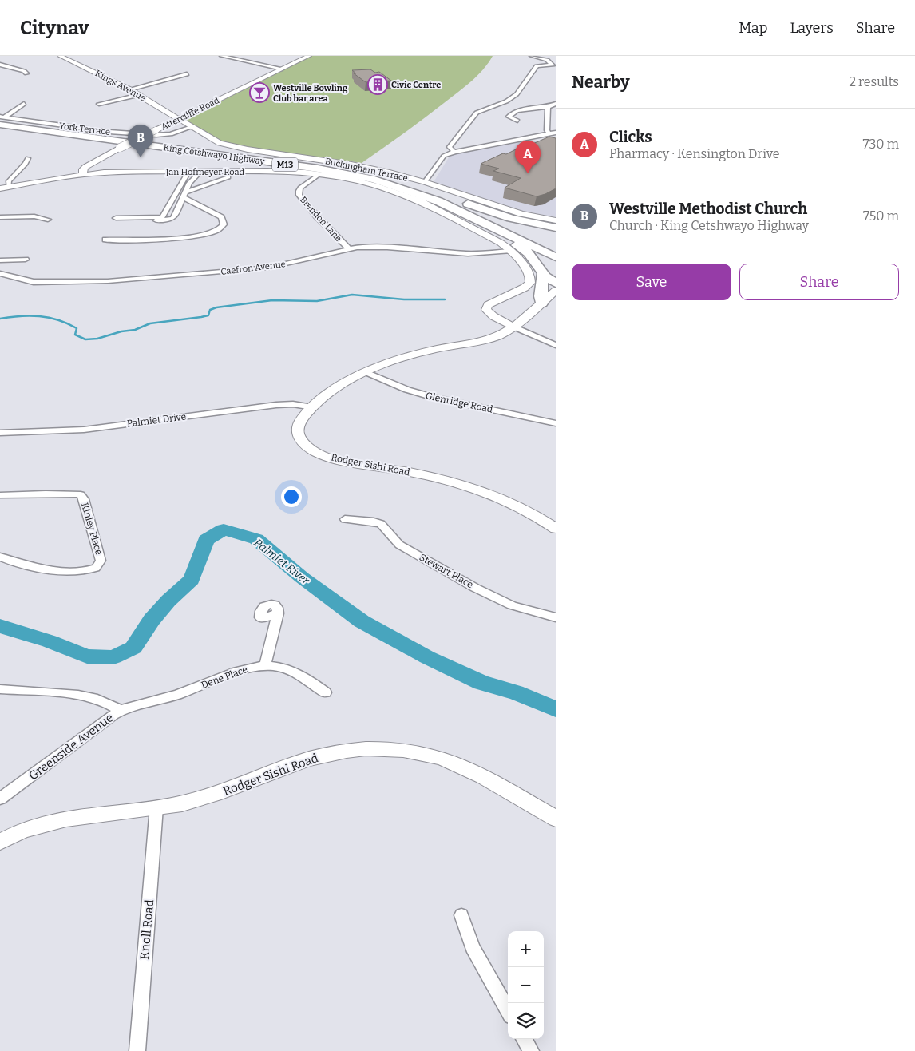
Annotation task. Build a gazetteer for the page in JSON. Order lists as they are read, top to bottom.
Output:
{
  "streets": {
    "highway": ["King Cetshwayo Highway", "M13"],
    "main road": [
      "Kings Avenue",
      "Attercliffe Road",
      "Buckingham Terrace",
      "Jan Hofmeyer Road",
      "Rodger Sishi Road"
    ],
    "street": [
      "York Terrace",
      "Brendon Lane",
      "Caefron Avenue",
      "Glenridge Road",
      "Palmiet Drive",
      "Kinley Place",
      "Stewart Place",
      "Dene Place",
      "Greenside Avenue",
      "Knoll Road"
    ]
  },
  "crossings": [
    ["Kings Avenue", "Attercliffe Road"],
    ["Kings Avenue", "Buckingham Terrace"],
    ["Attercliffe Road", "Buckingham Terrace"],
    ["Attercliffe Road", "Jan Hofmeyer Road"],
    ["York Terrace", "King Cetshwayo Highway"],
    ["York Terrace", "Buckingham Terrace"],
    ["Jan Hofmeyer Road", "Brendon Lane"],
    ["Jan Hofmeyer Road", "Caefron Avenue"],
    ["Jan Hofmeyer Road", "Rodger Sishi Road"],
    ["Brendon Lane", "Caefron Avenue"],
    ["Glenridge Road", "Rodger Sishi Road"],
    ["Palmiet Drive", "Rodger Sishi Road"],
    ["Rodger Sishi Road", "Knoll Road"],
    ["Dene Place", "Greenside Avenue"]
  ],
  "water": ["Palmiet River"],
  "places": {
    "building": ["Civic Centre"],
    "bar": ["Westville Bowling Club bar area"]
  },
  "page": {
    "header": "Citynav",
    "nav": ["Map", "Layers", "Share"],
    "heading": ["Nearby", "2 results"],
    "list": [
      {
        "mark": "A",
        "name": "Clicks",
        "note": "Pharmacy · Kensington Drive",
        "value": "730 m"
      },
      {
        "mark": "B",
        "name": "Westville Methodist Church",
        "note": "Church · King Cetshwayo Highway",
        "value": "750 m"
      }
    ],
    "pins": ["B", "A"],
    "buttons": ["Save", "Share"],
    "map_buttons": ["+", "−"]
  }
}
